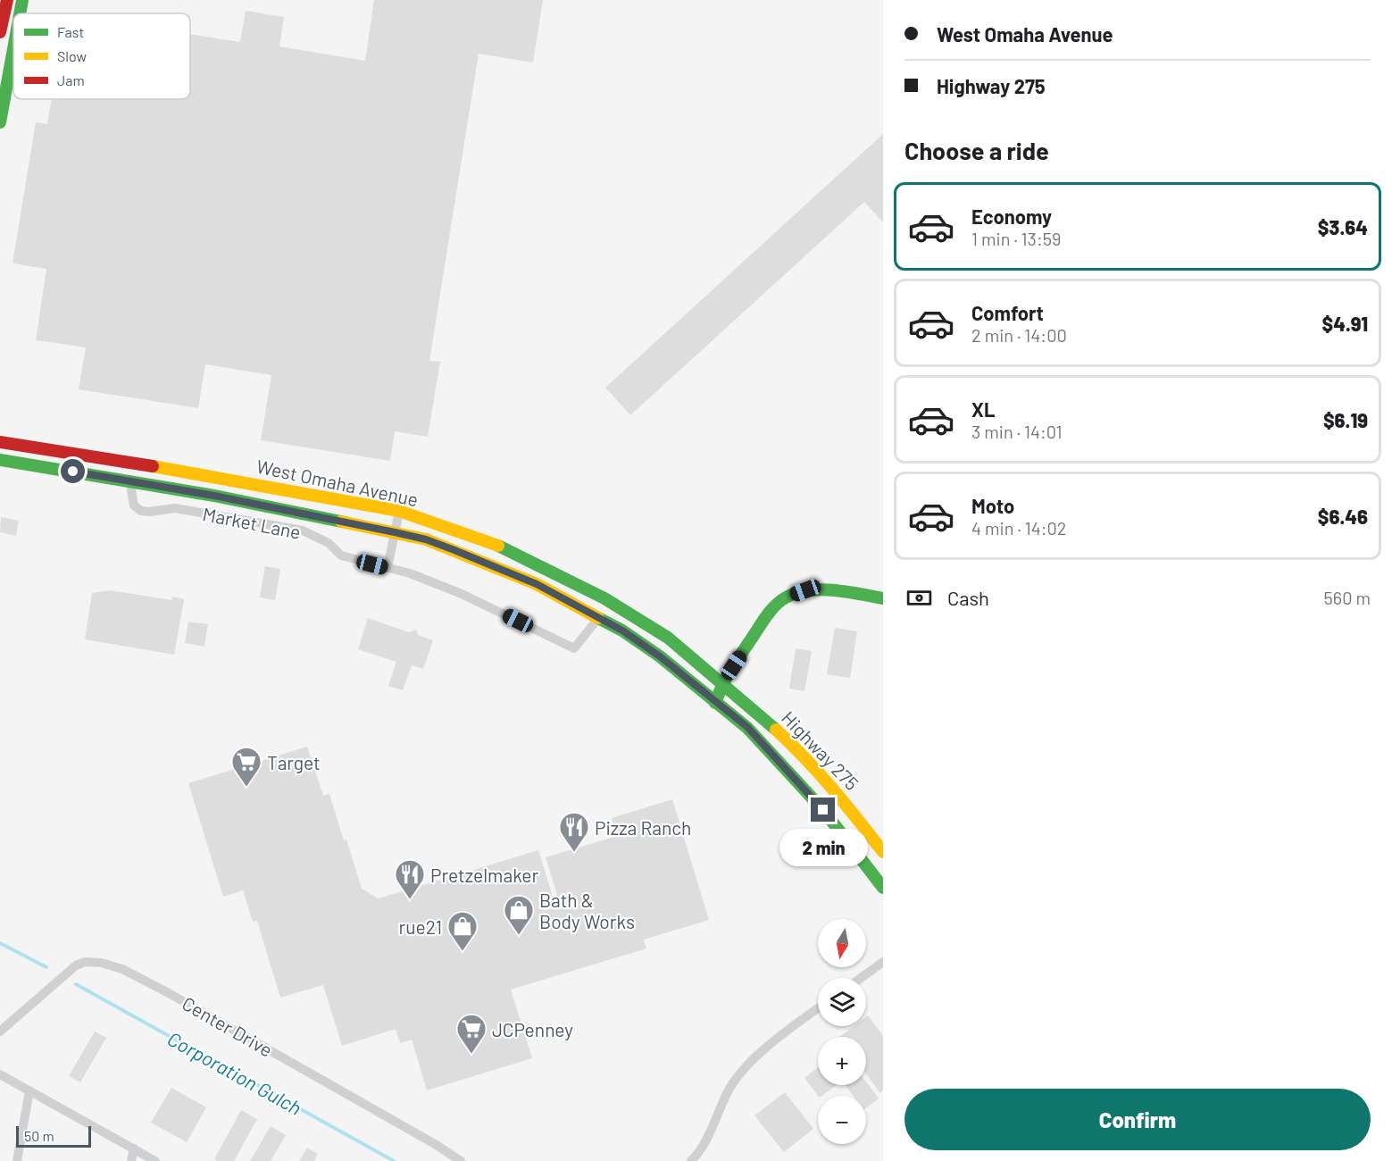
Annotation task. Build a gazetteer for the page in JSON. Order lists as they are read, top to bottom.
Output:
{
  "streets": {
    "main road": ["West Omaha Avenue", "Highway 275"],
    "street": ["Market Lane", "Center Drive"]
  },
  "crossings": [
    ["West Omaha Avenue", "Market Lane"],
    ["West Omaha Avenue", "Highway 275"]
  ],
  "water": ["Corporation Gulch"],
  "places": {
    "supermarket": ["Target", "JCPenney"],
    "restaurant": ["Pizza Ranch", "Pretzelmaker"],
    "shop": ["Bath & Body Works", "rue21"]
  },
  "legend": ["Fast", "Slow", "Jam"],
  "scale_bar": "50 m",
  "north": "bottom",
  "page": {
    "banner": ["West Omaha Avenue", "Highway 275"],
    "heading": "Choose a ride",
    "list": [
      {
        "name": "Economy",
        "note": "1 min · 13:59",
        "value": "$3.64"
      },
      {
        "name": "Comfort",
        "note": "2 min · 14:00",
        "value": "$4.91"
      },
      {
        "name": "XL",
        "note": "3 min · 14:01",
        "value": "$6.19"
      },
      {
        "name": "Moto",
        "note": "4 min · 14:02",
        "value": "$6.46"
      }
    ],
    "pay": ["Cash", "560 m"],
    "bubble": "2 min",
    "map_buttons": ["+", "−"],
    "buttons": "Confirm",
    "scale": "50 m"
  }
}
